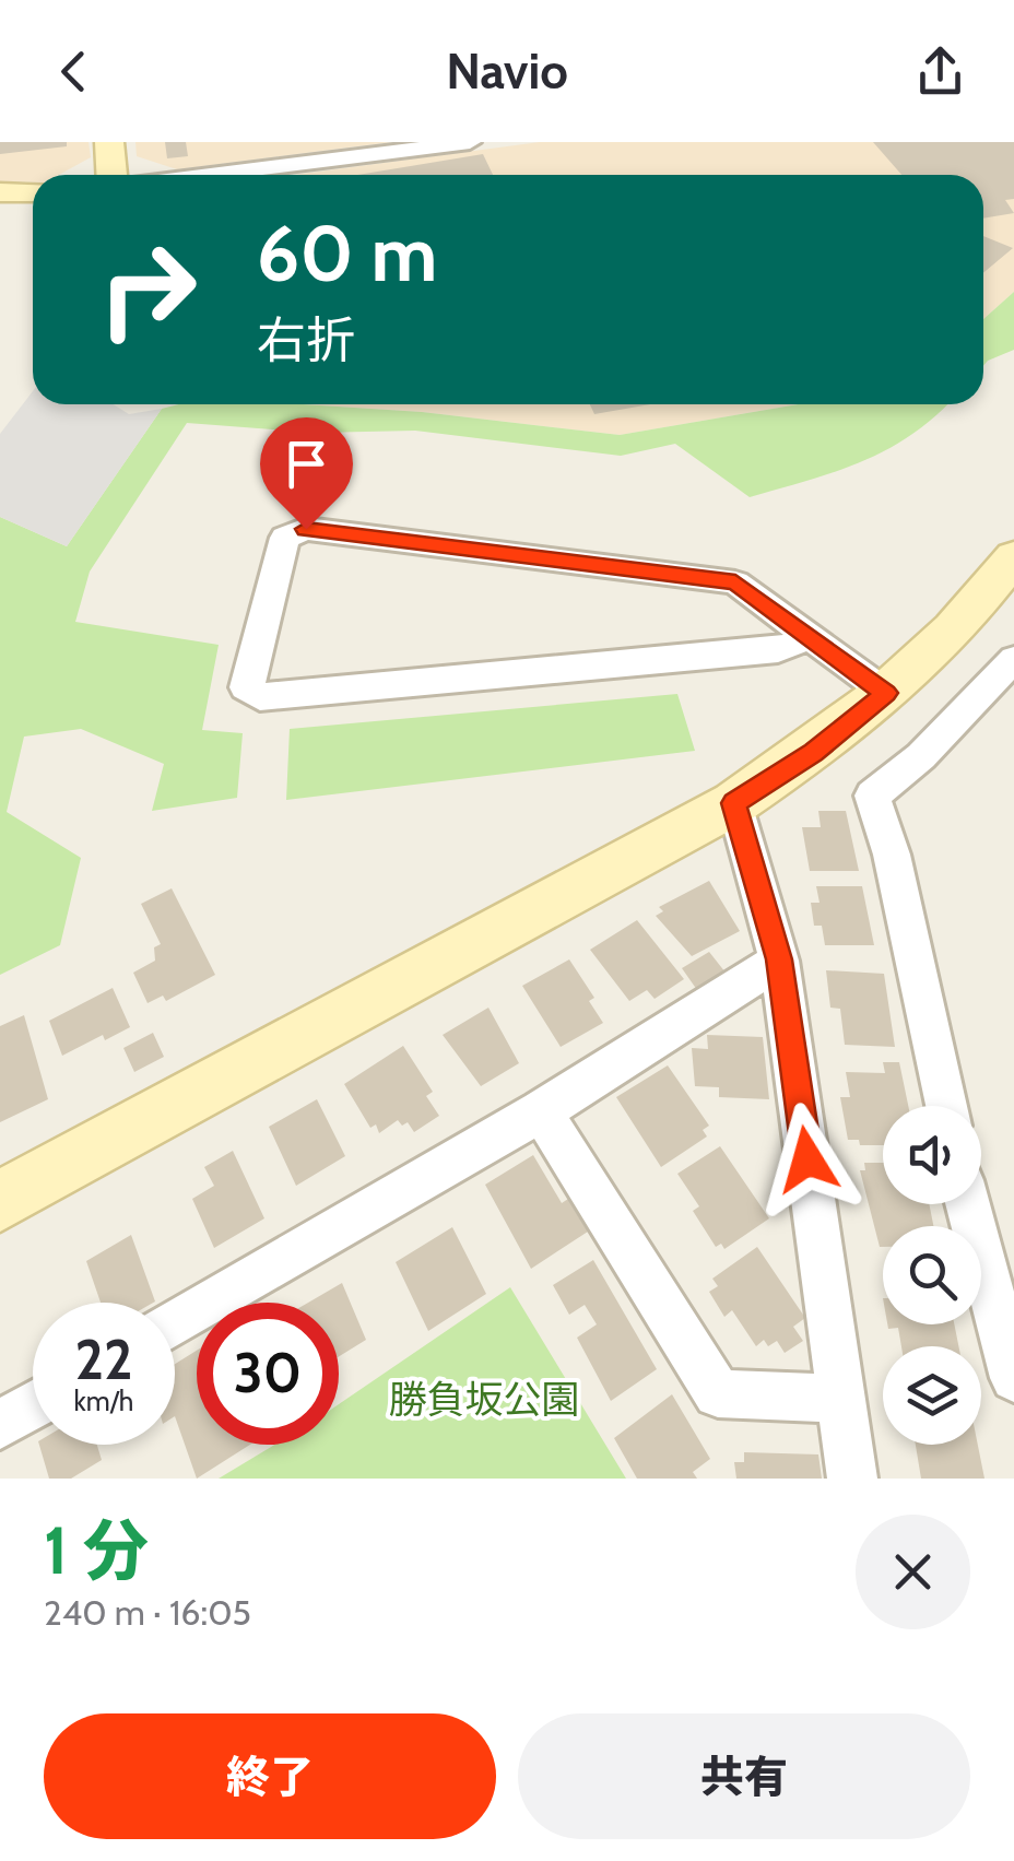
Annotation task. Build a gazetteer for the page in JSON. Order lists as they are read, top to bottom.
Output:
{
  "parks": ["勝負坂公園"],
  "page": {
    "header": "Navio",
    "turn": ["60 m", "右折"],
    "speed": "22 km/h",
    "limit": "30",
    "heading": ["1 分", "240 m · 16:05"],
    "buttons": ["終了", "共有"]
  }
}
